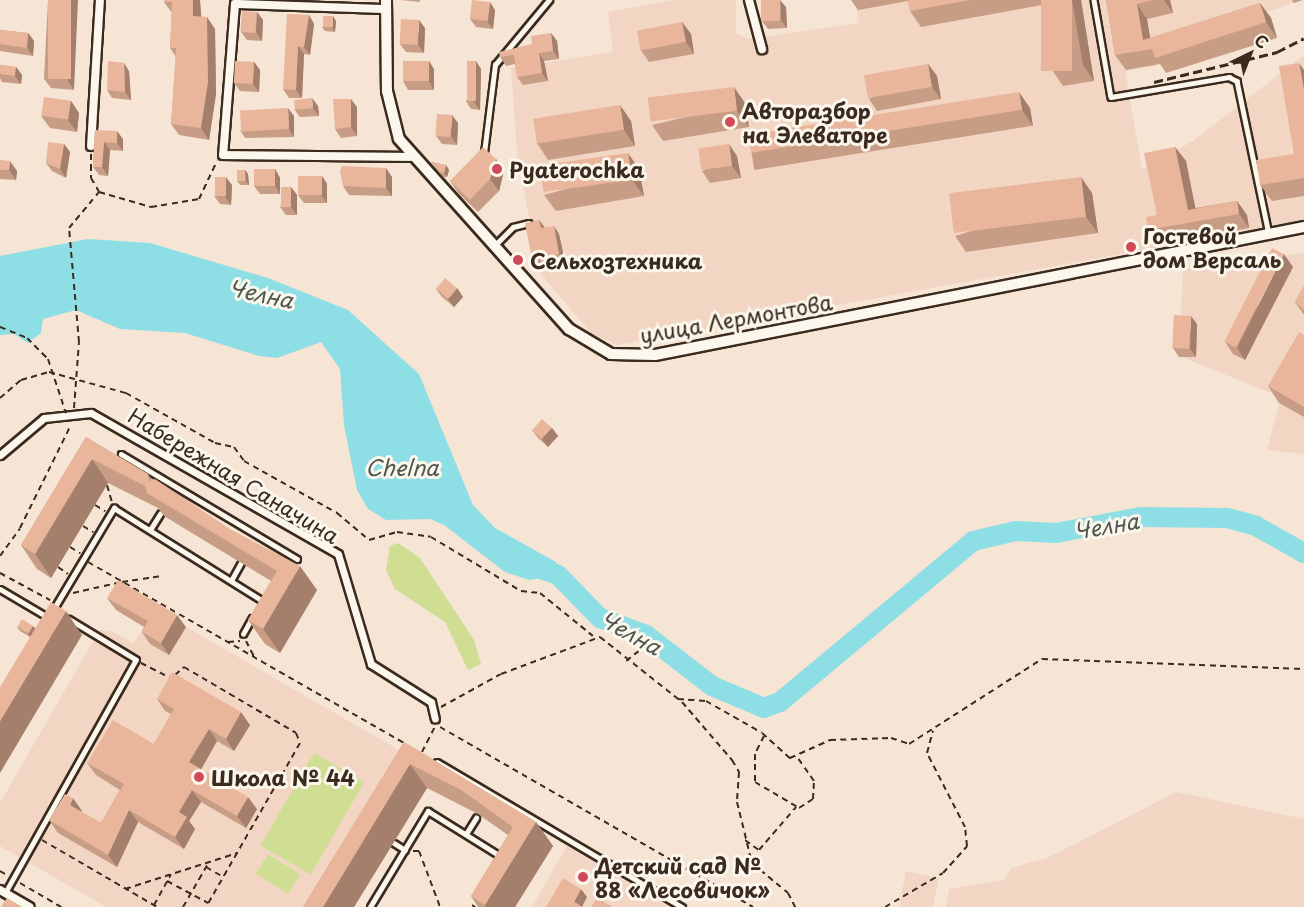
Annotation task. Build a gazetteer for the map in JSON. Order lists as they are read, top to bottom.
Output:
{
  "streets": {
    "street": ["улица Лермонтова", "Набережная Саначина"]
  },
  "water": ["Челна", "Chelna"],
  "places": [
    "Авторазбор на Элеваторе",
    "Pyaterochka",
    "Гостевой дом Версаль",
    "Сельхозтехника",
    "Школа № 44",
    "Детский сад № 88 «Лесовичок»"
  ],
  "north": "top right"
}
